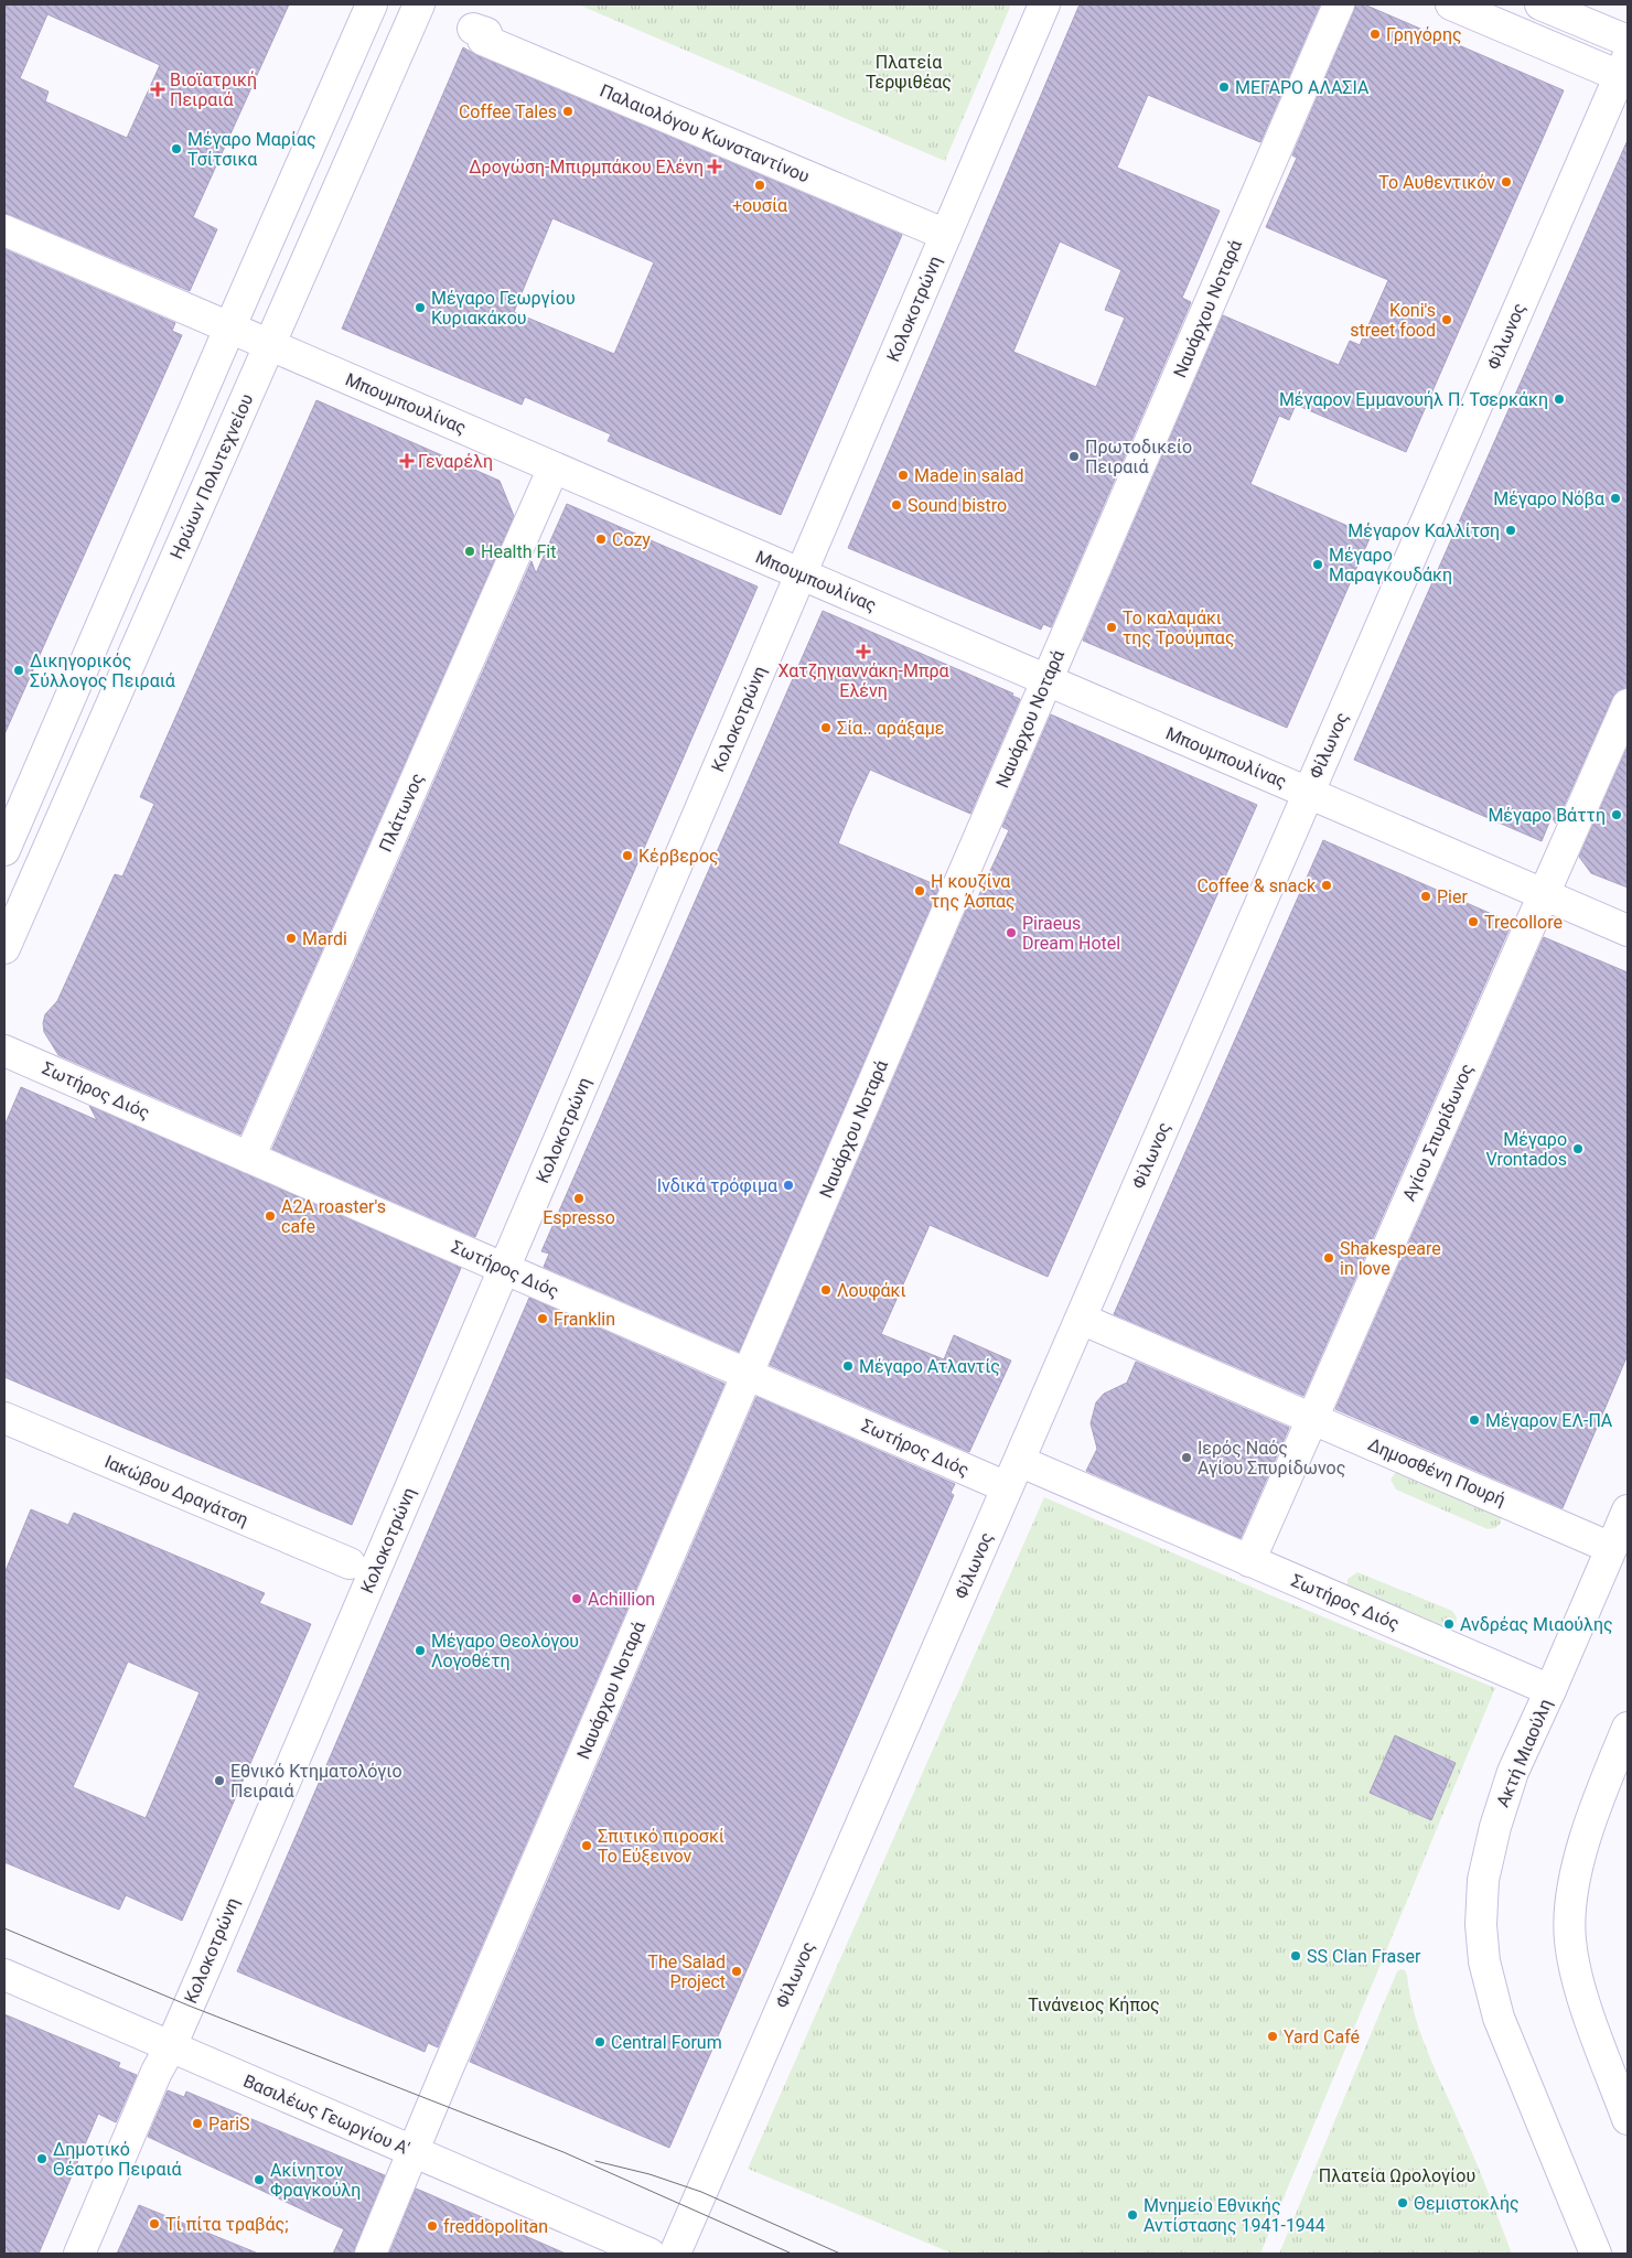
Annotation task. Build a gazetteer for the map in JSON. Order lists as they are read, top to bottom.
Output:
{
  "streets": {
    "street": [
      "Παλαιολόγου Κωνσταντίνου",
      "Κολοκοτρώνη",
      "Ναυάρχου Νοταρά",
      "Φίλωνος",
      "Μπουμπουλίνας",
      "Ηρώων Πολυτεχνείου",
      "Πλάτωνος",
      "Σωτήρος Διός",
      "Αγίου Σπυρίδωνος",
      "Δημοσθένη Πουρή",
      "Ιακώβου Δραγάτση",
      "Ακτή Μιαούλη",
      "Βασιλέως Γεωργίου Α'"
    ]
  },
  "crossings": [
    ["Παλαιολόγου Κωνσταντίνου", "Κολοκοτρώνη"],
    ["Κολοκοτρώνη", "Μπουμπουλίνας"],
    ["Κολοκοτρώνη", "Σωτήρος Διός"],
    ["Κολοκοτρώνη", "Βασιλέως Γεωργίου Α'"],
    ["Ναυάρχου Νοταρά", "Μπουμπουλίνας"],
    ["Ναυάρχου Νοταρά", "Σωτήρος Διός"],
    ["Ναυάρχου Νοταρά", "Βασιλέως Γεωργίου Α'"],
    ["Φίλωνος", "Μπουμπουλίνας"],
    ["Φίλωνος", "Σωτήρος Διός"],
    ["Φίλωνος", "Δημοσθένη Πουρή"],
    ["Μπουμπουλίνας", "Ηρώων Πολυτεχνείου"],
    ["Μπουμπουλίνας", "Πλάτωνος"],
    ["Μπουμπουλίνας", "Αγίου Σπυρίδωνος"],
    ["Πλάτωνος", "Σωτήρος Διός"],
    ["Σωτήρος Διός", "Αγίου Σπυρίδωνος"],
    ["Σωτήρος Διός", "Ακτή Μιαούλη"],
    ["Αγίου Σπυρίδωνος", "Δημοσθένη Πουρή"],
    ["Δημοσθένη Πουρή", "Ακτή Μιαούλη"]
  ],
  "parks": ["Πλατεία Τερψιθέας", "Τινάνειος Κήπος", "Πλατεία Ωρολογίου"],
  "places": {
    "other": [
      "Γρηγόρης",
      "ΜΕΓΑΡΟ ΑΛΑΣΙΑ",
      "Coffee Tales",
      "Μέγαρο Μαρίας Τσίτσικα",
      "Το Αυθεντικόν",
      "+ουσία",
      "Μέγαρο Γεωργίου Κυριακάκου",
      "Koni's street food",
      "Μέγαρον Εμμανουήλ Π. Τσερκάκη",
      "Πρωτοδικείο Πειραιά",
      "Made in salad",
      "Μέγαρο Νόβα",
      "Sound bistro",
      "Μέγαρον Καλλίτση",
      "Cozy",
      "Health Fit",
      "Μέγαρο Μαραγκουδάκη",
      "Το καλαμάκι της Τρούμπας",
      "Δικηγορικός Σύλλογος Πειραιά",
      "Σία.. αράξαμε",
      "Μέγαρο Βάττη",
      "Κέρβερος",
      "Coffee & snack",
      "Η κουζίνα της Άσπας",
      "Pier",
      "Trecollore",
      "Piraeus Dream Hotel",
      "Mardi",
      "Μέγαρο Vrontados",
      "Ινδικά τρόφιμα",
      "Espresso",
      "A2A roaster's cafe",
      "Shakespeare in love",
      "Λουφάκι",
      "Franklin",
      "Μέγαρο Ατλαντίς",
      "Μέγαρον ΕΛ-ΠΑ",
      "Ιερός Ναός Αγίου Σπυρίδωνος",
      "Achillion",
      "Ανδρέας Μιαούλης",
      "Μέγαρο Θεολόγου Λογοθέτη",
      "Εθνικό Κτηματολόγιο Πειραιά",
      "Σπιτικό πιροσκί Το Εύξεινον",
      "SS Clan Fraser",
      "The Salad Project",
      "Yard Café",
      "Central Forum",
      "PariS",
      "Δημοτικό Θέατρο Πειραιά",
      "Ακίνητον Φραγκούλη",
      "Θεμιστοκλής",
      "Μνημείο Εθνικής Αντίστασης 1941-1944",
      "Τί πίτα τραβάς;",
      "freddopolitan"
    ],
    "health": [
      "Βιοϊατρική Πειραιά",
      "Δρογώση-Μπιρμπάκου Ελένη",
      "Γεναρέλη",
      "Χατζηγιαννάκη-Μπρα Ελένη"
    ]
  }
}
